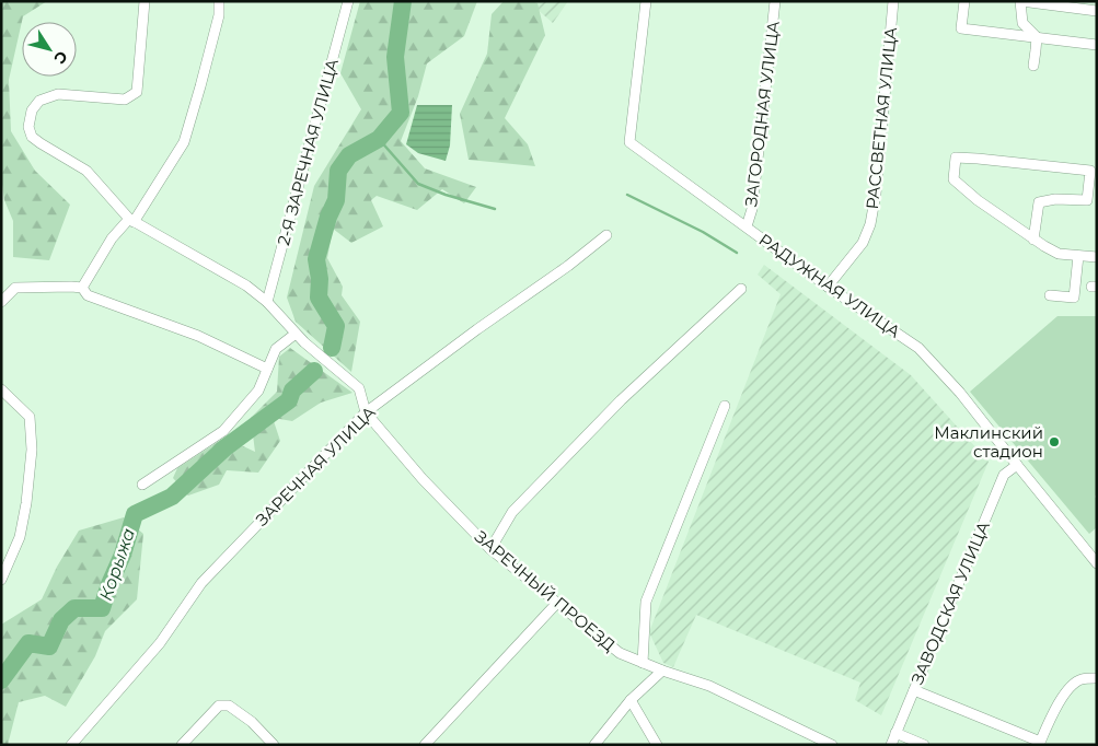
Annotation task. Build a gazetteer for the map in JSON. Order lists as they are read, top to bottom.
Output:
{
  "streets": {
    "street": [
      "ЗАГОРОДНАЯ УЛИЦА",
      "РАССВЕТНАЯ УЛИЦА",
      "2-Я ЗАРЕЧНАЯ УЛИЦА",
      "РАДУЖНАЯ УЛИЦА",
      "ЗАРЕЧНАЯ УЛИЦА",
      "ЗАРЕЧНЫЙ ПРОЕЗД",
      "ЗАВОДСКАЯ УЛИЦА"
    ]
  },
  "crossings": [
    ["ЗАГОРОДНАЯ УЛИЦА", "РАДУЖНАЯ УЛИЦА"],
    ["РАССВЕТНАЯ УЛИЦА", "РАДУЖНАЯ УЛИЦА"],
    ["РАДУЖНАЯ УЛИЦА", "ЗАВОДСКАЯ УЛИЦА"],
    ["ЗАРЕЧНАЯ УЛИЦА", "ЗАРЕЧНЫЙ ПРОЕЗД"]
  ],
  "water": ["Корыжа"],
  "places": ["Маклинский стадион"],
  "north": "bottom right"
}
